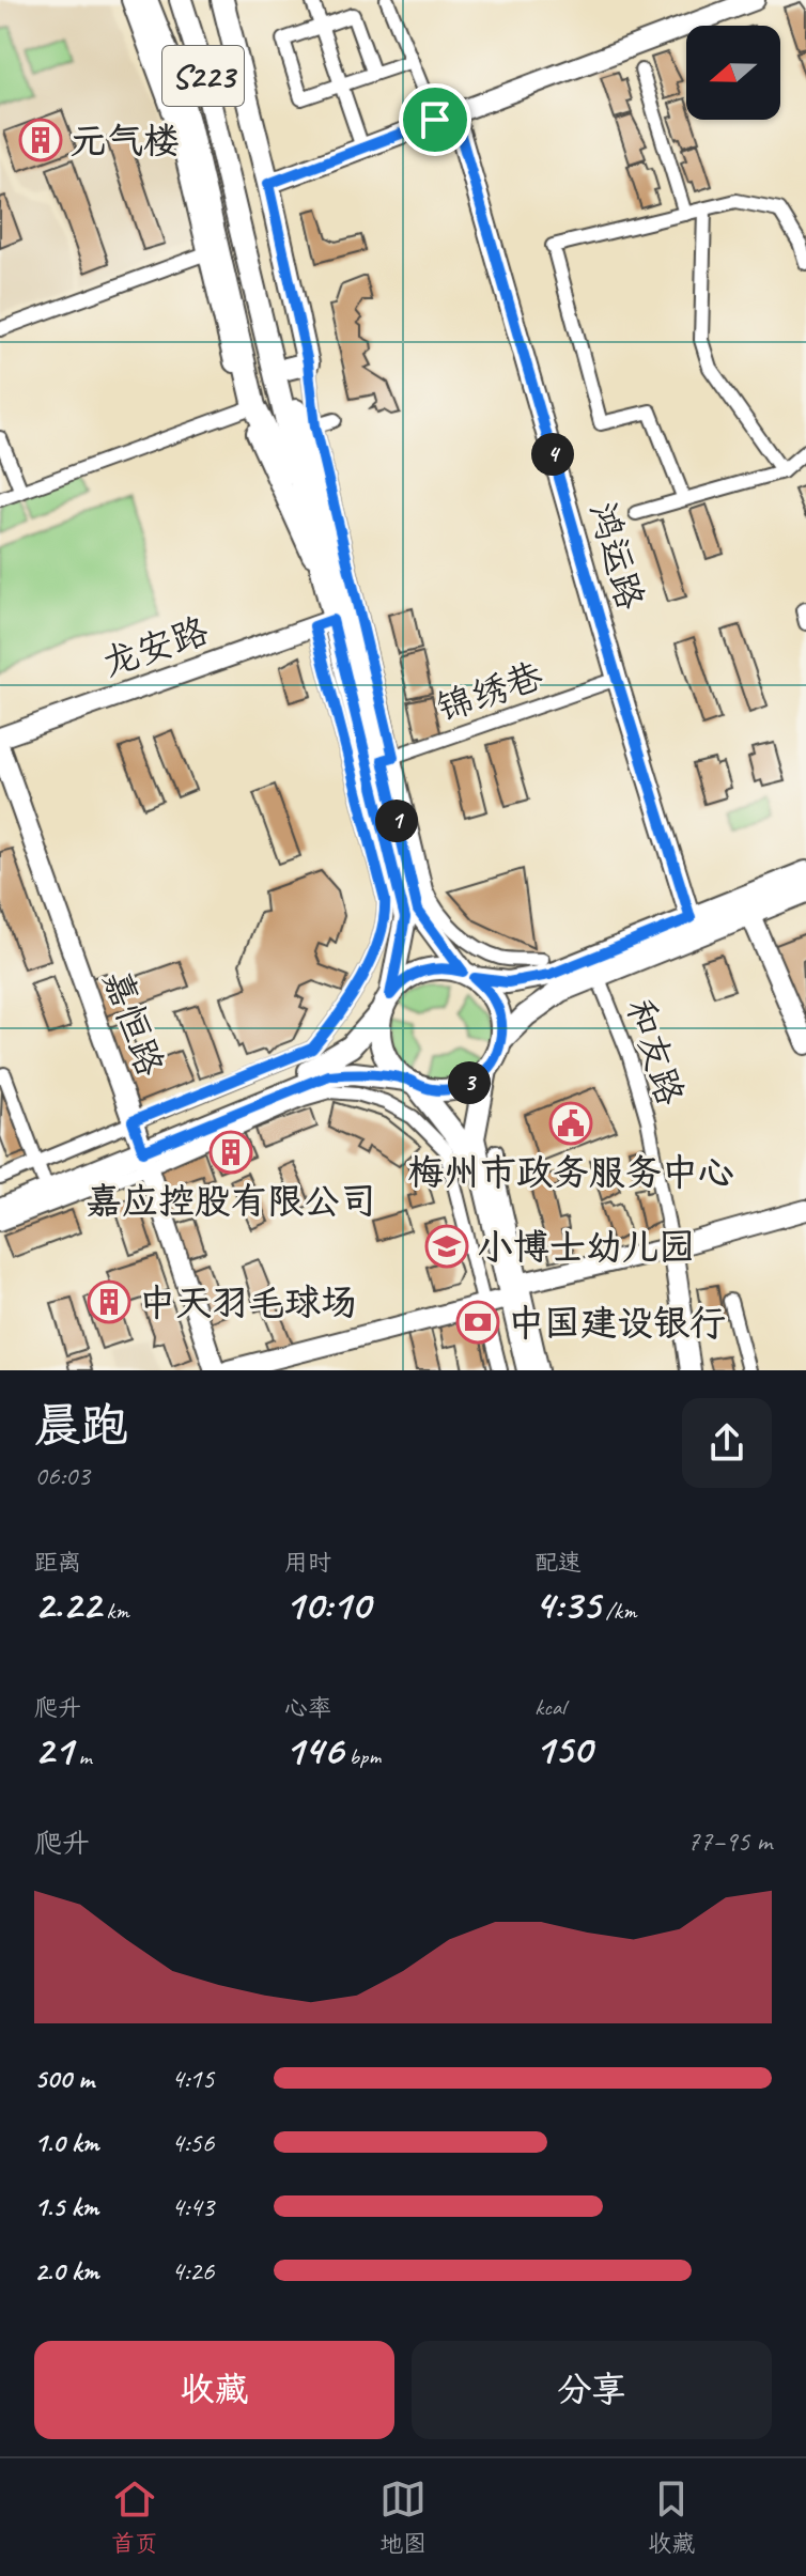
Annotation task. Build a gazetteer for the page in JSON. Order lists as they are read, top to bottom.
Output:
{
  "streets": {
    "main road": ["S223"],
    "street": [
      "鸿运路",
      "龙安路",
      "锦绣巷",
      "嘉恒路",
      "和友路"
    ]
  },
  "crossings": [
    ["S223", "龙安路"],
    ["S223", "锦绣巷"],
    ["鸿运路", "锦绣巷"]
  ],
  "places": {
    "building": ["元气楼", "嘉应控股有限公司", "中天羽毛球场"],
    "public building": ["梅州市政务服务中心"],
    "school or university": ["小博士幼儿园"],
    "bank": ["中国建设银行"]
  },
  "north": "left",
  "page": {
    "pins": ["4", "1", "3"],
    "heading": ["晨跑", "06:03"],
    "stats": [
      ["距离", "2.22 km"],
      ["用时", "10:10"],
      ["配速", "4:35 /km"],
      ["爬升", "21 m"],
      ["心率", "146 bpm"],
      ["kcal", "150"]
    ],
    "chart": ["爬升", "77–95 m"],
    "list": [
      {
        "name": "500 m",
        "note": "4:15"
      },
      {
        "name": "1.0 km",
        "note": "4:56"
      },
      {
        "name": "1.5 km",
        "note": "4:43"
      },
      {
        "name": "2.0 km",
        "note": "4:26"
      }
    ],
    "buttons": ["收藏", "分享"],
    "tabs": ["首页", "地图", "收藏"]
  }
}
